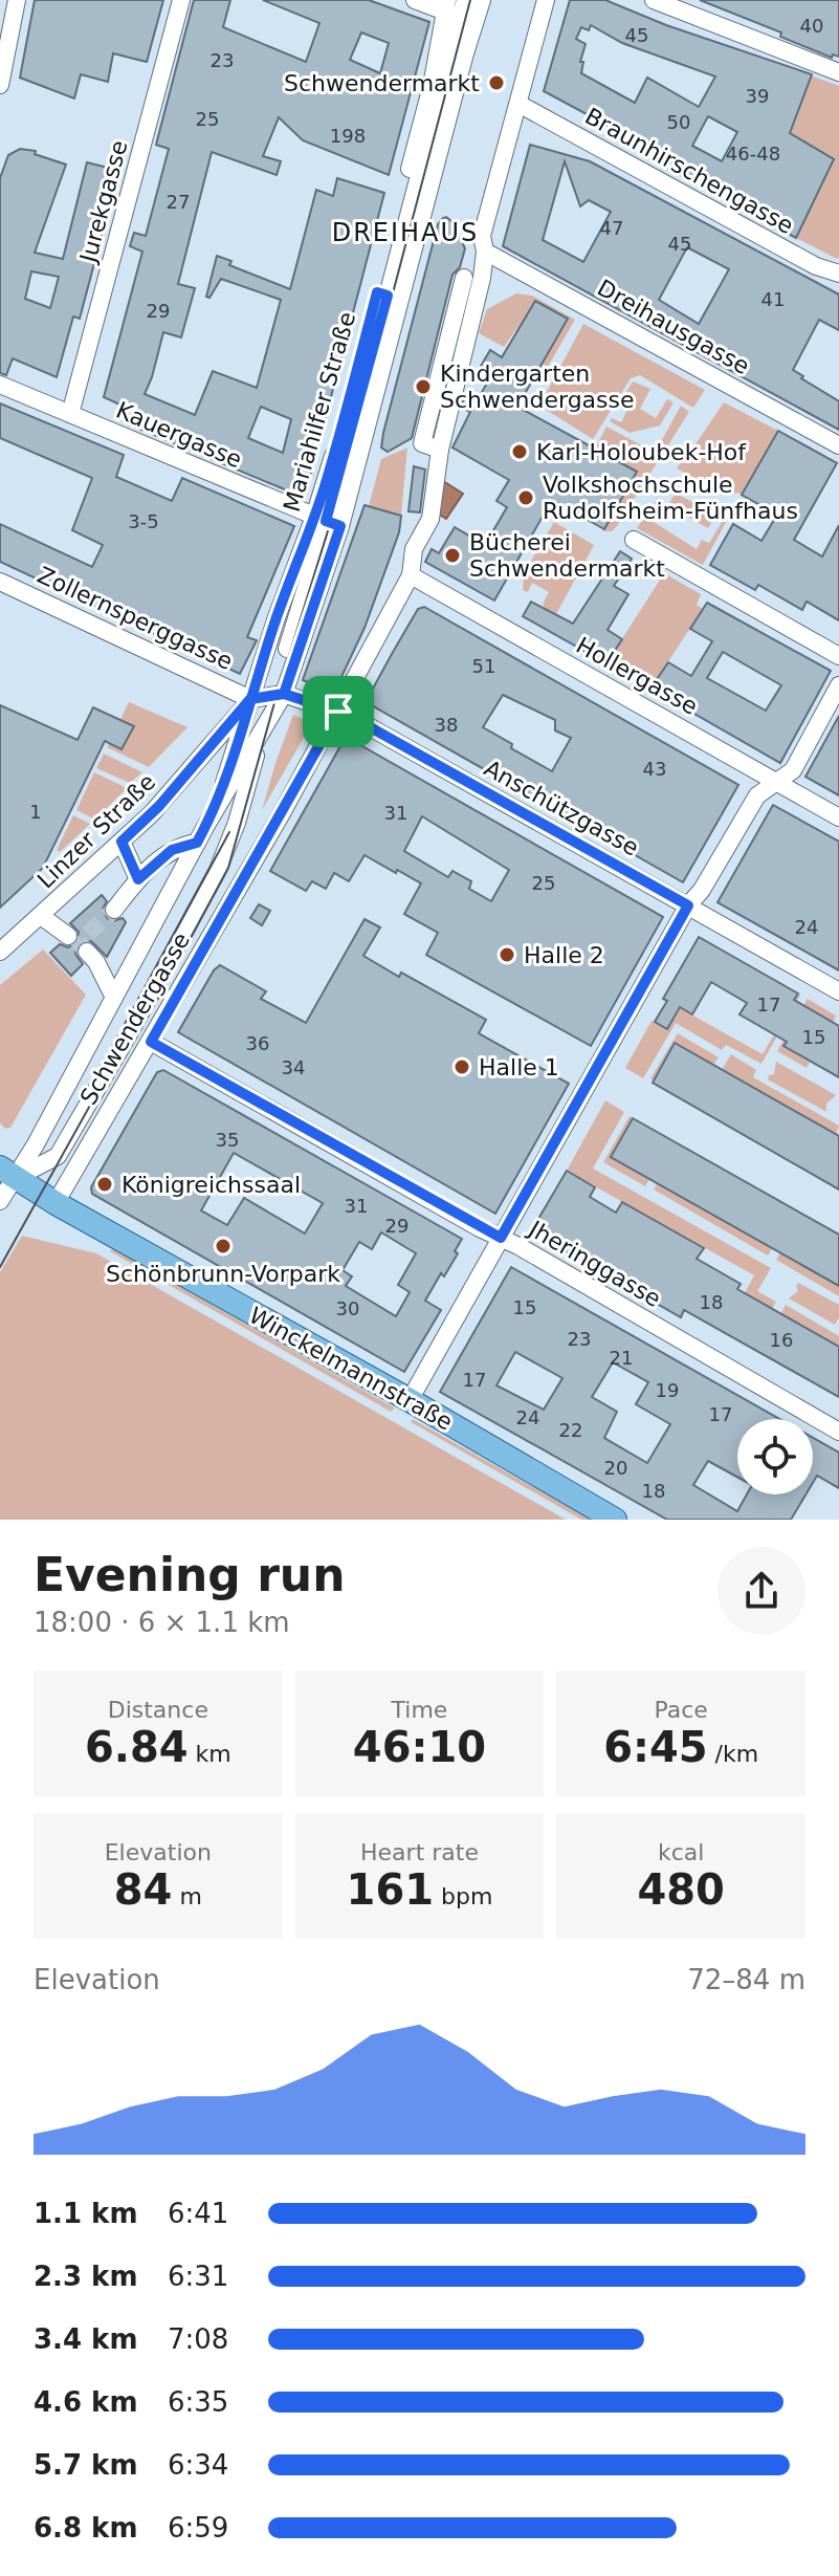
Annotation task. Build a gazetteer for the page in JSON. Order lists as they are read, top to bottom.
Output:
{
  "streets": {
    "main road": ["Winckelmannstraße"],
    "street": [
      "Braunhirschengasse",
      "Jurekgasse",
      "Dreihausgasse",
      "Mariahilfer Straße",
      "Kauergasse",
      "Zollernsperggasse",
      "Hollergasse",
      "Anschützgasse",
      "Linzer Straße",
      "Schwendergasse",
      "Jheringgasse"
    ]
  },
  "crossings": [
    ["Braunhirschengasse", "Schwendergasse"],
    ["Jurekgasse", "Kauergasse"],
    ["Dreihausgasse", "Schwendergasse"],
    ["Mariahilfer Straße", "Kauergasse"],
    ["Mariahilfer Straße", "Zollernsperggasse"],
    ["Mariahilfer Straße", "Anschützgasse"],
    ["Mariahilfer Straße", "Linzer Straße"],
    ["Mariahilfer Straße", "Winckelmannstraße"],
    ["Zollernsperggasse", "Anschützgasse"],
    ["Zollernsperggasse", "Linzer Straße"],
    ["Hollergasse", "Schwendergasse"],
    ["Anschützgasse", "Linzer Straße"],
    ["Anschützgasse", "Schwendergasse"],
    ["Schwendergasse", "Jheringgasse"],
    ["Schwendergasse", "Winckelmannstraße"]
  ],
  "districts": ["DREIHAUS"],
  "places": [
    "Schwendermarkt",
    "Kindergarten Schwendergasse",
    "Karl-Holoubek-Hof",
    "Volkshochschule Rudolfsheim-Fünfhaus",
    "Bücherei Schwendermarkt",
    "Halle 2",
    "Halle 1",
    "Königreichssaal",
    "Schönbrunn-Vorpark"
  ],
  "house_numbers": [
    "40",
    "45",
    "23",
    "39",
    "25",
    "50",
    "198",
    "46-48",
    "27",
    "47",
    "45",
    "41",
    "29",
    "3-5",
    "51",
    "38",
    "43",
    "1",
    "31",
    "25",
    "24",
    "17",
    "15",
    "36",
    "34",
    "35",
    "31",
    "29",
    "18",
    "15",
    "30",
    "23",
    "16",
    "21",
    "17",
    "19",
    "17",
    "24",
    "22",
    "20",
    "18"
  ],
  "page": {
    "heading": ["Evening run", "18:00 · 6 × 1.1 km"],
    "stats": [
      ["Distance", "6.84 km"],
      ["Time", "46:10"],
      ["Pace", "6:45 /km"],
      ["Elevation", "84 m"],
      ["Heart rate", "161 bpm"],
      ["kcal", "480"]
    ],
    "chart": ["Elevation", "72–84 m"],
    "list": [
      {
        "name": "1.1 km",
        "note": "6:41"
      },
      {
        "name": "2.3 km",
        "note": "6:31"
      },
      {
        "name": "3.4 km",
        "note": "7:08"
      },
      {
        "name": "4.6 km",
        "note": "6:35"
      },
      {
        "name": "5.7 km",
        "note": "6:34"
      },
      {
        "name": "6.8 km",
        "note": "6:59"
      }
    ]
  }
}
